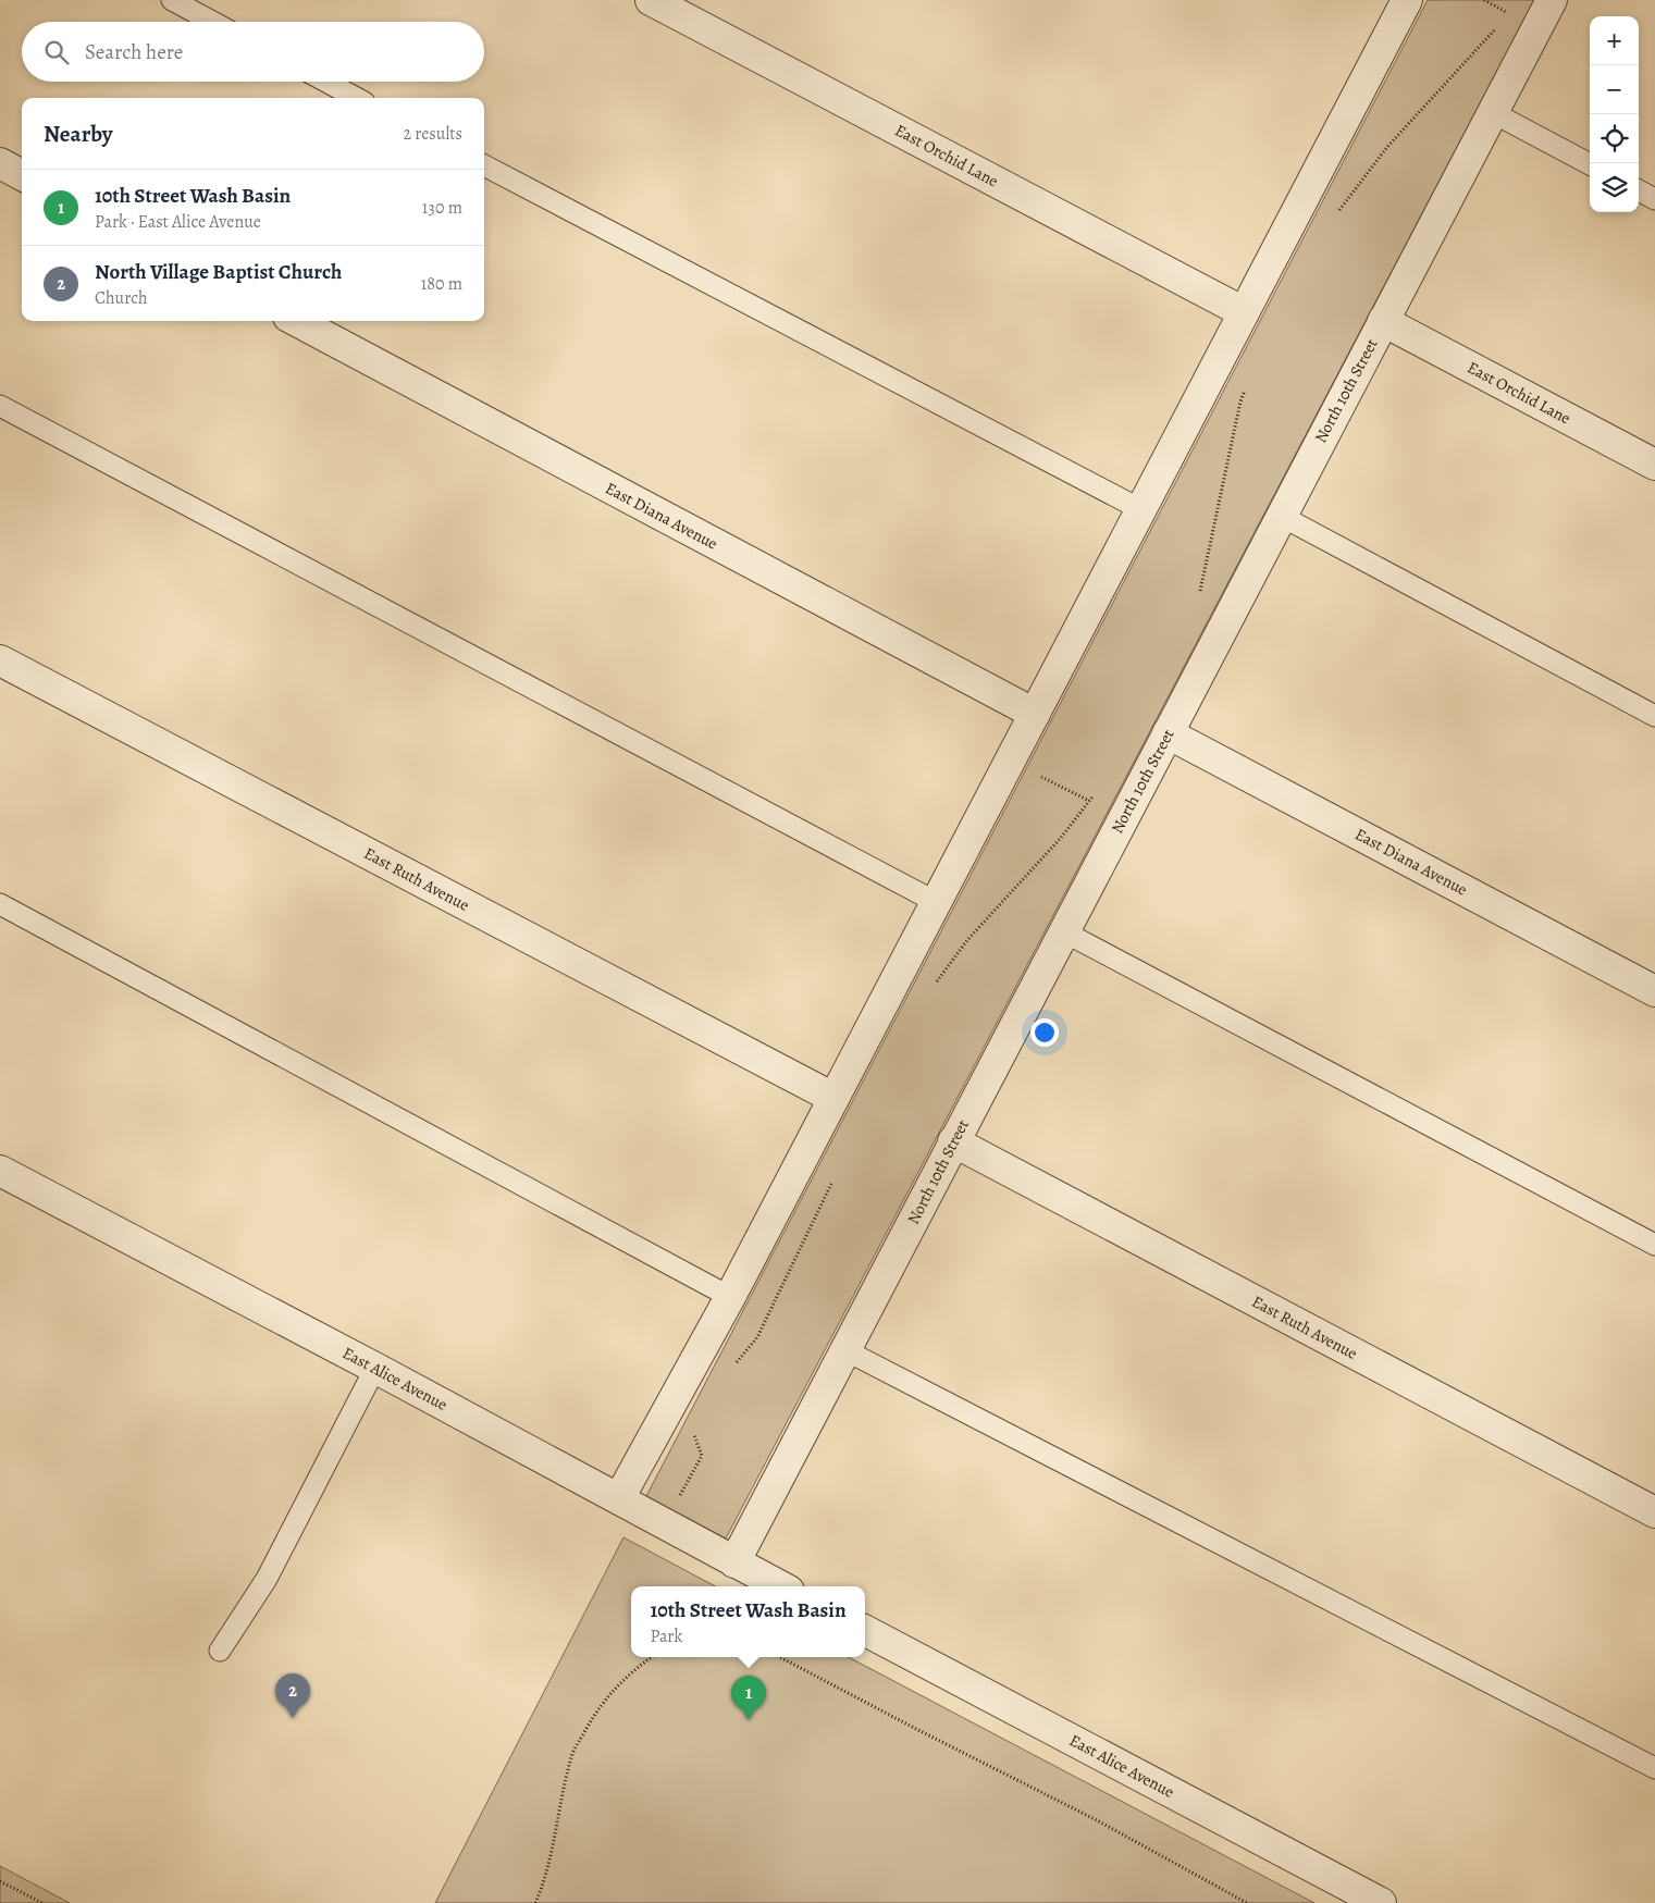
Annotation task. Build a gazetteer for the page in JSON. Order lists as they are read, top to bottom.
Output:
{
  "streets": {
    "street": [
      "East Orchid Lane",
      "North 10th Street",
      "East Diana Avenue",
      "East Ruth Avenue",
      "East Alice Avenue"
    ]
  },
  "crossings": [
    ["East Orchid Lane", "North 10th Street"],
    ["North 10th Street", "East Diana Avenue"],
    ["North 10th Street", "East Ruth Avenue"],
    ["North 10th Street", "East Alice Avenue"]
  ],
  "page": {
    "map_buttons": ["+", "−"],
    "search": "Search here",
    "heading": ["Nearby", "2 results"],
    "list": [
      {
        "mark": "1",
        "name": "10th Street Wash Basin",
        "note": "Park · East Alice Avenue",
        "value": "130 m"
      },
      {
        "mark": "2",
        "name": "North Village Baptist Church",
        "note": "Church",
        "value": "180 m"
      }
    ],
    "popup": ["10th Street Wash Basin", "Park"],
    "pins": ["2", "1"]
  }
}
